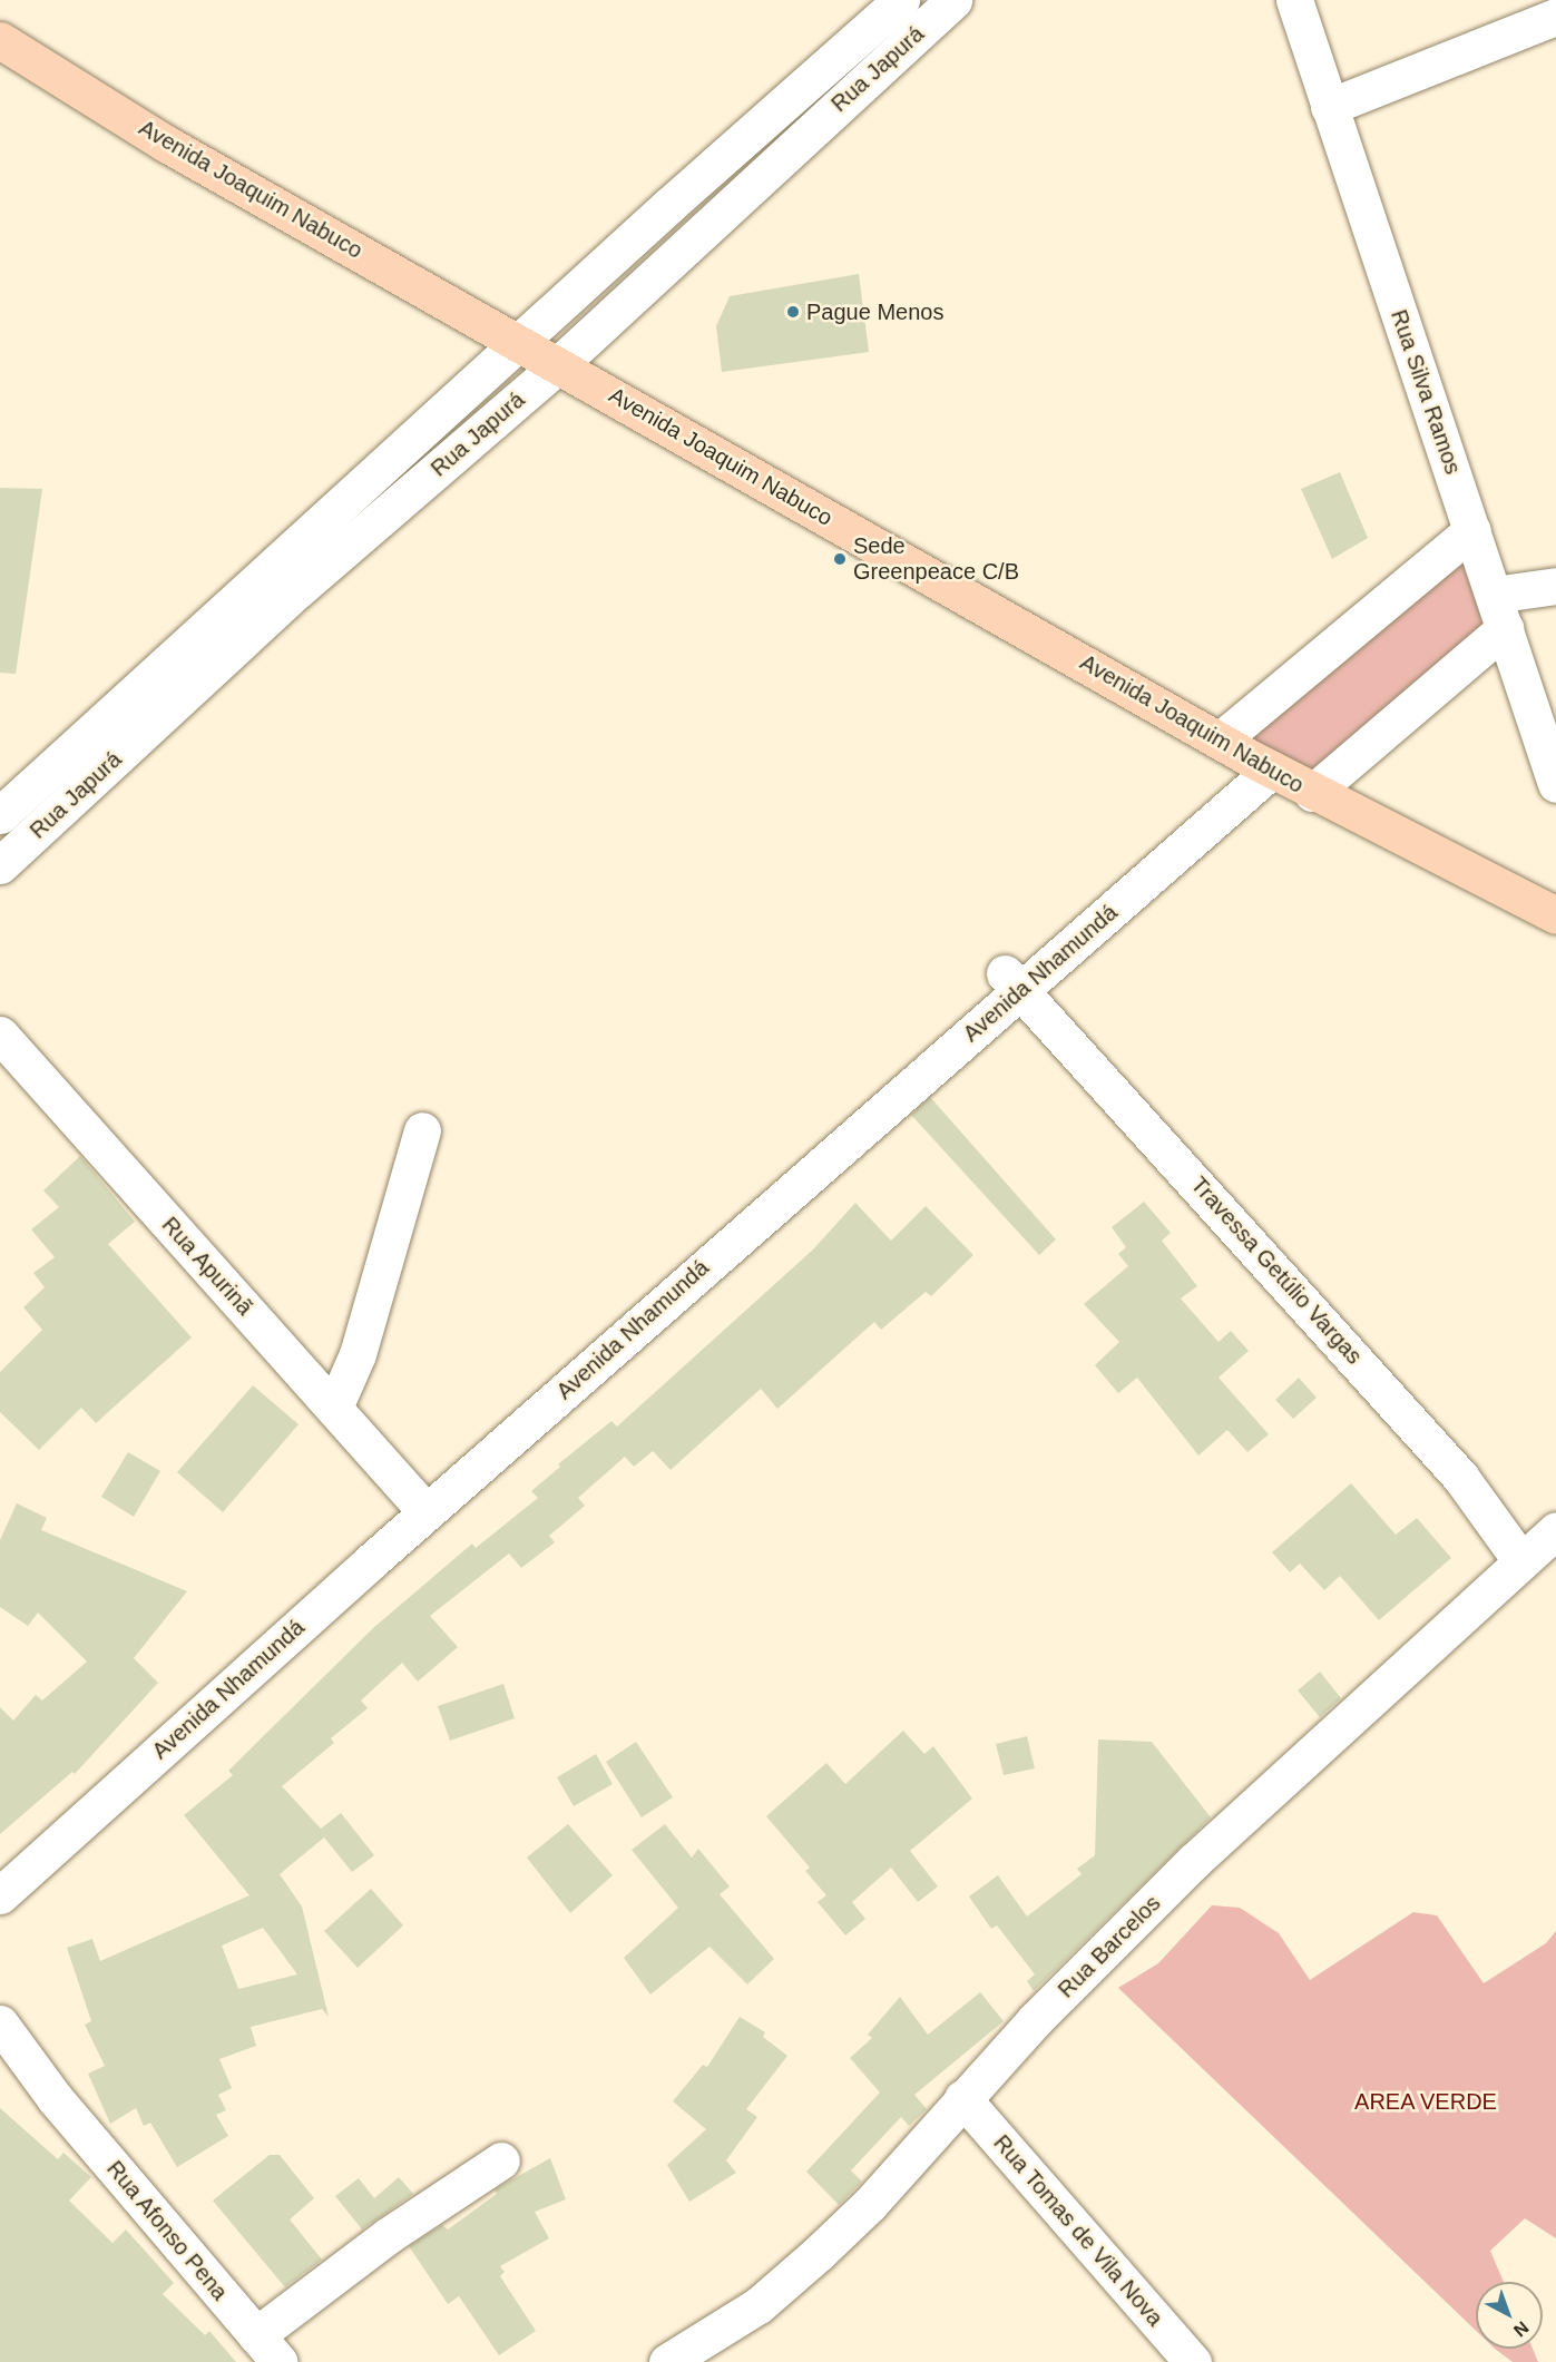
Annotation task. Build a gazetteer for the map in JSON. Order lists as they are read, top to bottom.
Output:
{
  "streets": {
    "main road": ["Avenida Joaquim Nabuco"],
    "street": [
      "Rua Japurá",
      "Rua Silva Ramos",
      "Avenida Nhamundá",
      "Rua Apurinã",
      "Travessa Getúlio Vargas",
      "Rua Barcelos",
      "Rua Afonso Pena",
      "Rua Tomas de Vila Nova"
    ]
  },
  "crossings": [
    ["Rua Japurá", "Avenida Joaquim Nabuco"],
    ["Avenida Joaquim Nabuco", "Avenida Nhamundá"],
    ["Rua Silva Ramos", "Avenida Nhamundá"],
    ["Avenida Nhamundá", "Rua Apurinã"],
    ["Avenida Nhamundá", "Travessa Getúlio Vargas"],
    ["Travessa Getúlio Vargas", "Rua Barcelos"],
    ["Rua Barcelos", "Rua Tomas de Vila Nova"]
  ],
  "parks": ["AREA VERDE"],
  "places": ["Pague Menos", "Sede Greenpeace C/B"],
  "north": "bottom right"
}
